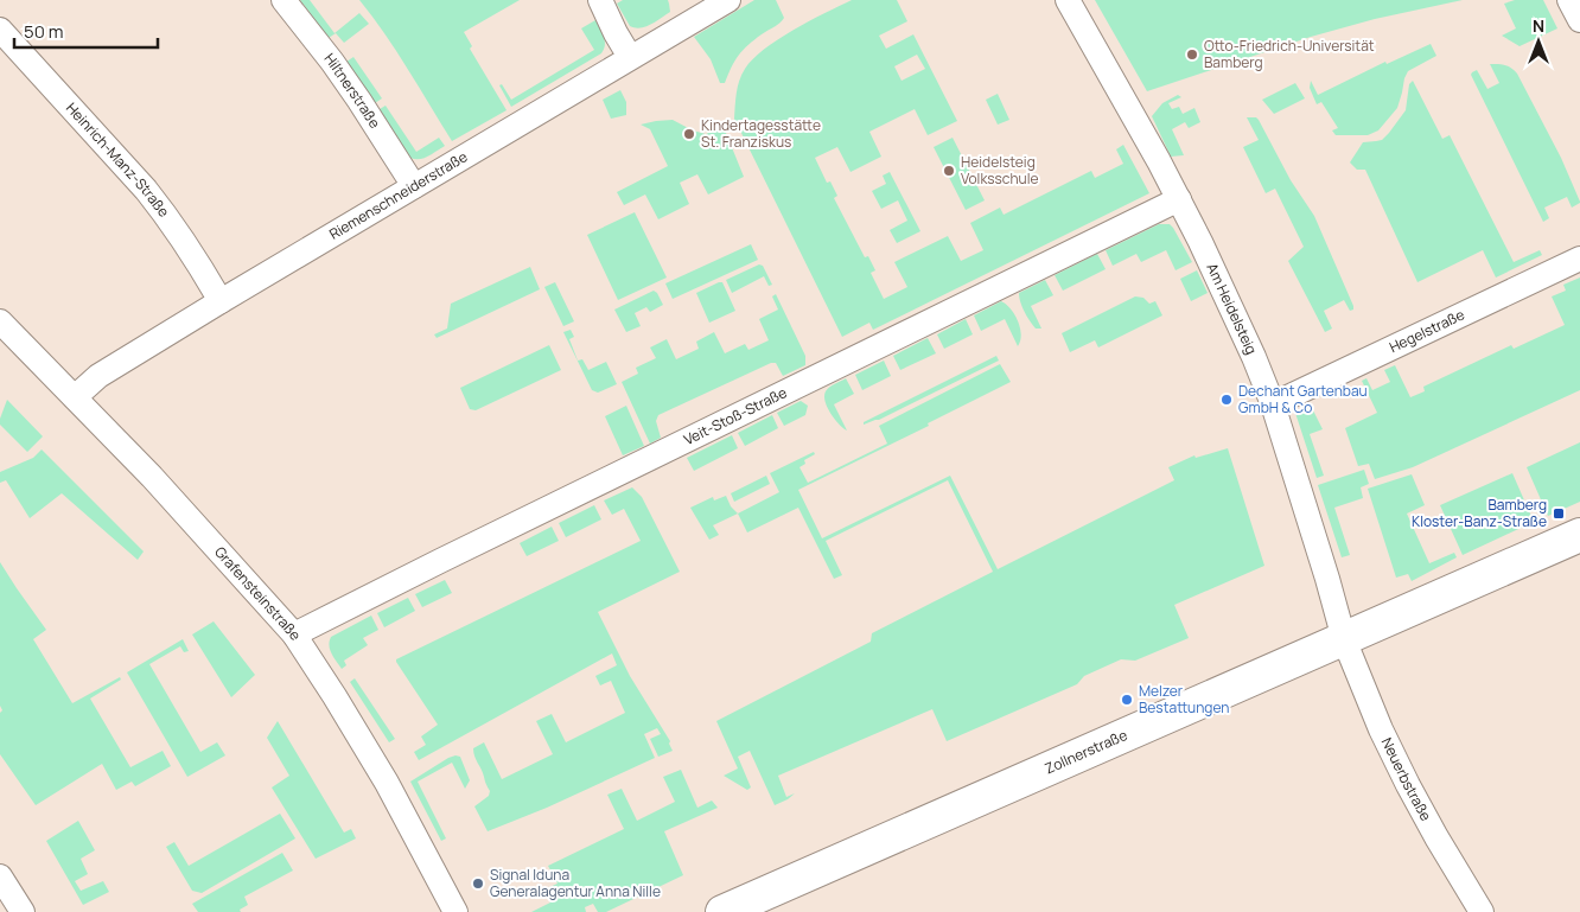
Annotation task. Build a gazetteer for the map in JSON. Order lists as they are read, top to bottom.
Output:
{
  "streets": {
    "street": [
      "Hiltnerstraße",
      "Heinrich-Manz-Straße",
      "Riemenschneiderstraße",
      "Am Heidelsteig",
      "Hegelstraße",
      "Veit-Stoß-Straße",
      "Grafensteinstraße",
      "Zollnerstraße",
      "Neuerbstraße"
    ]
  },
  "crossings": [
    ["Hiltnerstraße", "Riemenschneiderstraße"],
    ["Heinrich-Manz-Straße", "Riemenschneiderstraße"],
    ["Riemenschneiderstraße", "Grafensteinstraße"],
    ["Am Heidelsteig", "Hegelstraße"],
    ["Am Heidelsteig", "Veit-Stoß-Straße"],
    ["Am Heidelsteig", "Zollnerstraße"],
    ["Am Heidelsteig", "Neuerbstraße"],
    ["Veit-Stoß-Straße", "Grafensteinstraße"],
    ["Zollnerstraße", "Neuerbstraße"]
  ],
  "places": {
    "other": [
      "Otto-Friedrich-Universität Bamberg",
      "Kindertagesstätte St. Franziskus",
      "Heidelsteig Volksschule",
      "Dechant Gartenbau GmbH & Co",
      "Melzer Bestattungen",
      "Signal Iduna Generalagentur Anna Nille"
    ],
    "transit": ["Bamberg Kloster-Banz-Straße"]
  },
  "scale_bar": "50 m",
  "north": "top"
}
